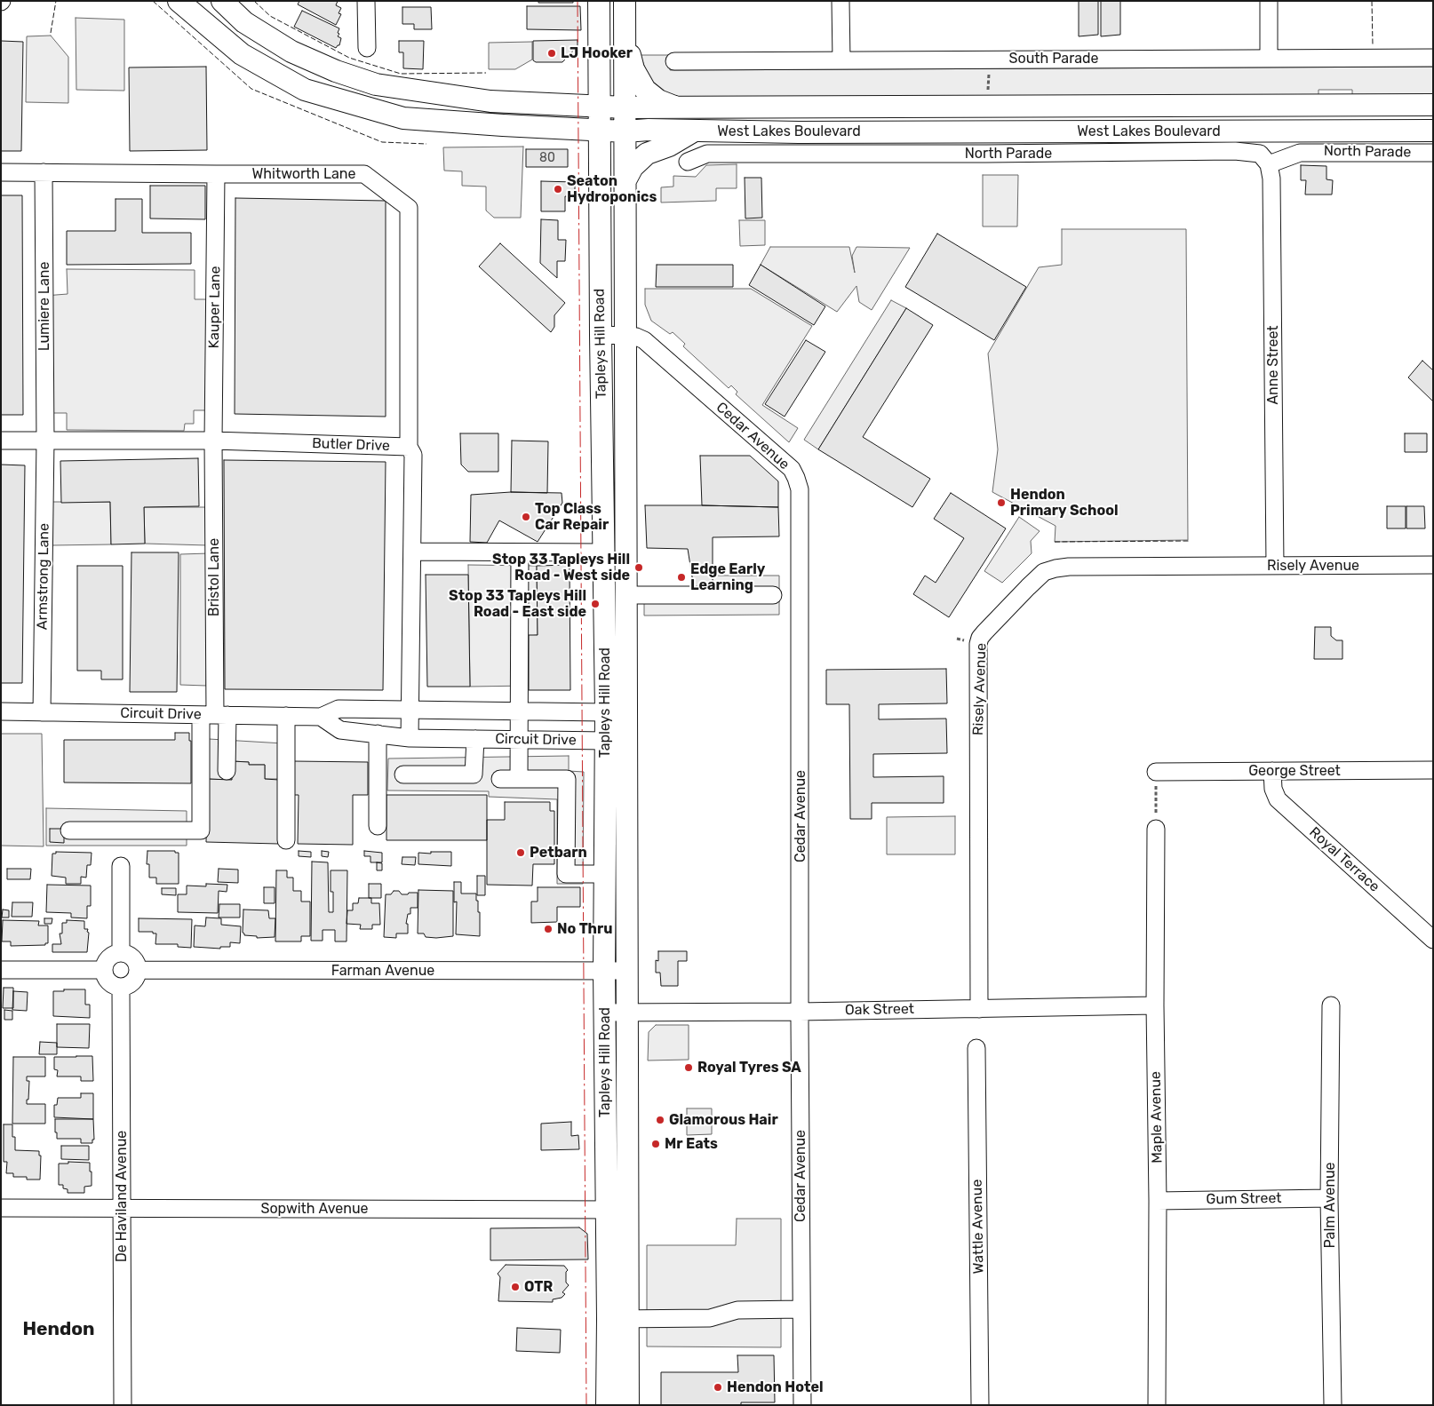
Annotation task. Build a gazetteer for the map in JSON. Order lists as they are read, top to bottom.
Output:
{
  "streets": {
    "main road": ["West Lakes Boulevard", "Tapleys Hill Road"],
    "street": [
      "South Parade",
      "North Parade",
      "Whitworth Lane",
      "Lumiere Lane",
      "Kauper Lane",
      "Anne Street",
      "Cedar Avenue",
      "Butler Drive",
      "Risely Avenue",
      "Armstrong Lane",
      "Bristol Lane",
      "Circuit Drive",
      "George Street",
      "Royal Terrace",
      "Farman Avenue",
      "Oak Street",
      "Maple Avenue",
      "De Haviland Avenue",
      "Gum Street",
      "Palm Avenue",
      "Sopwith Avenue",
      "Wattle Avenue"
    ]
  },
  "crossings": [
    ["West Lakes Boulevard", "Tapleys Hill Road"],
    ["North Parade", "Anne Street"],
    ["Whitworth Lane", "Lumiere Lane"],
    ["Whitworth Lane", "Kauper Lane"],
    ["Whitworth Lane", "Butler Drive"],
    ["Lumiere Lane", "Butler Drive"],
    ["Lumiere Lane", "Armstrong Lane"],
    ["Kauper Lane", "Butler Drive"],
    ["Kauper Lane", "Bristol Lane"],
    ["Tapleys Hill Road", "Cedar Avenue"],
    ["Tapleys Hill Road", "Circuit Drive"],
    ["Tapleys Hill Road", "Farman Avenue"],
    ["Tapleys Hill Road", "Oak Street"],
    ["Tapleys Hill Road", "Sopwith Avenue"],
    ["Anne Street", "Risely Avenue"],
    ["Cedar Avenue", "Oak Street"],
    ["Butler Drive", "Armstrong Lane"],
    ["Butler Drive", "Bristol Lane"],
    ["Butler Drive", "Circuit Drive"],
    ["Risely Avenue", "Oak Street"],
    ["Armstrong Lane", "Circuit Drive"],
    ["Bristol Lane", "Circuit Drive"],
    ["George Street", "Royal Terrace"],
    ["Farman Avenue", "De Haviland Avenue"],
    ["Oak Street", "Maple Avenue"],
    ["Maple Avenue", "Gum Street"],
    ["De Haviland Avenue", "Sopwith Avenue"],
    ["Gum Street", "Palm Avenue"]
  ],
  "districts": ["Hendon"],
  "places": [
    "LJ Hooker",
    "Seaton Hydroponics",
    "Hendon Primary School",
    "Top Class Car Repair",
    "Stop 33 Tapleys Hill Road - West side",
    "Edge Early Learning",
    "Stop 33 Tapleys Hill Road - East side",
    "Petbarn",
    "No Thru",
    "Royal Tyres SA",
    "Glamorous Hair",
    "Mr Eats",
    "OTR",
    "Hendon Hotel"
  ],
  "house_numbers": ["80"]
}
